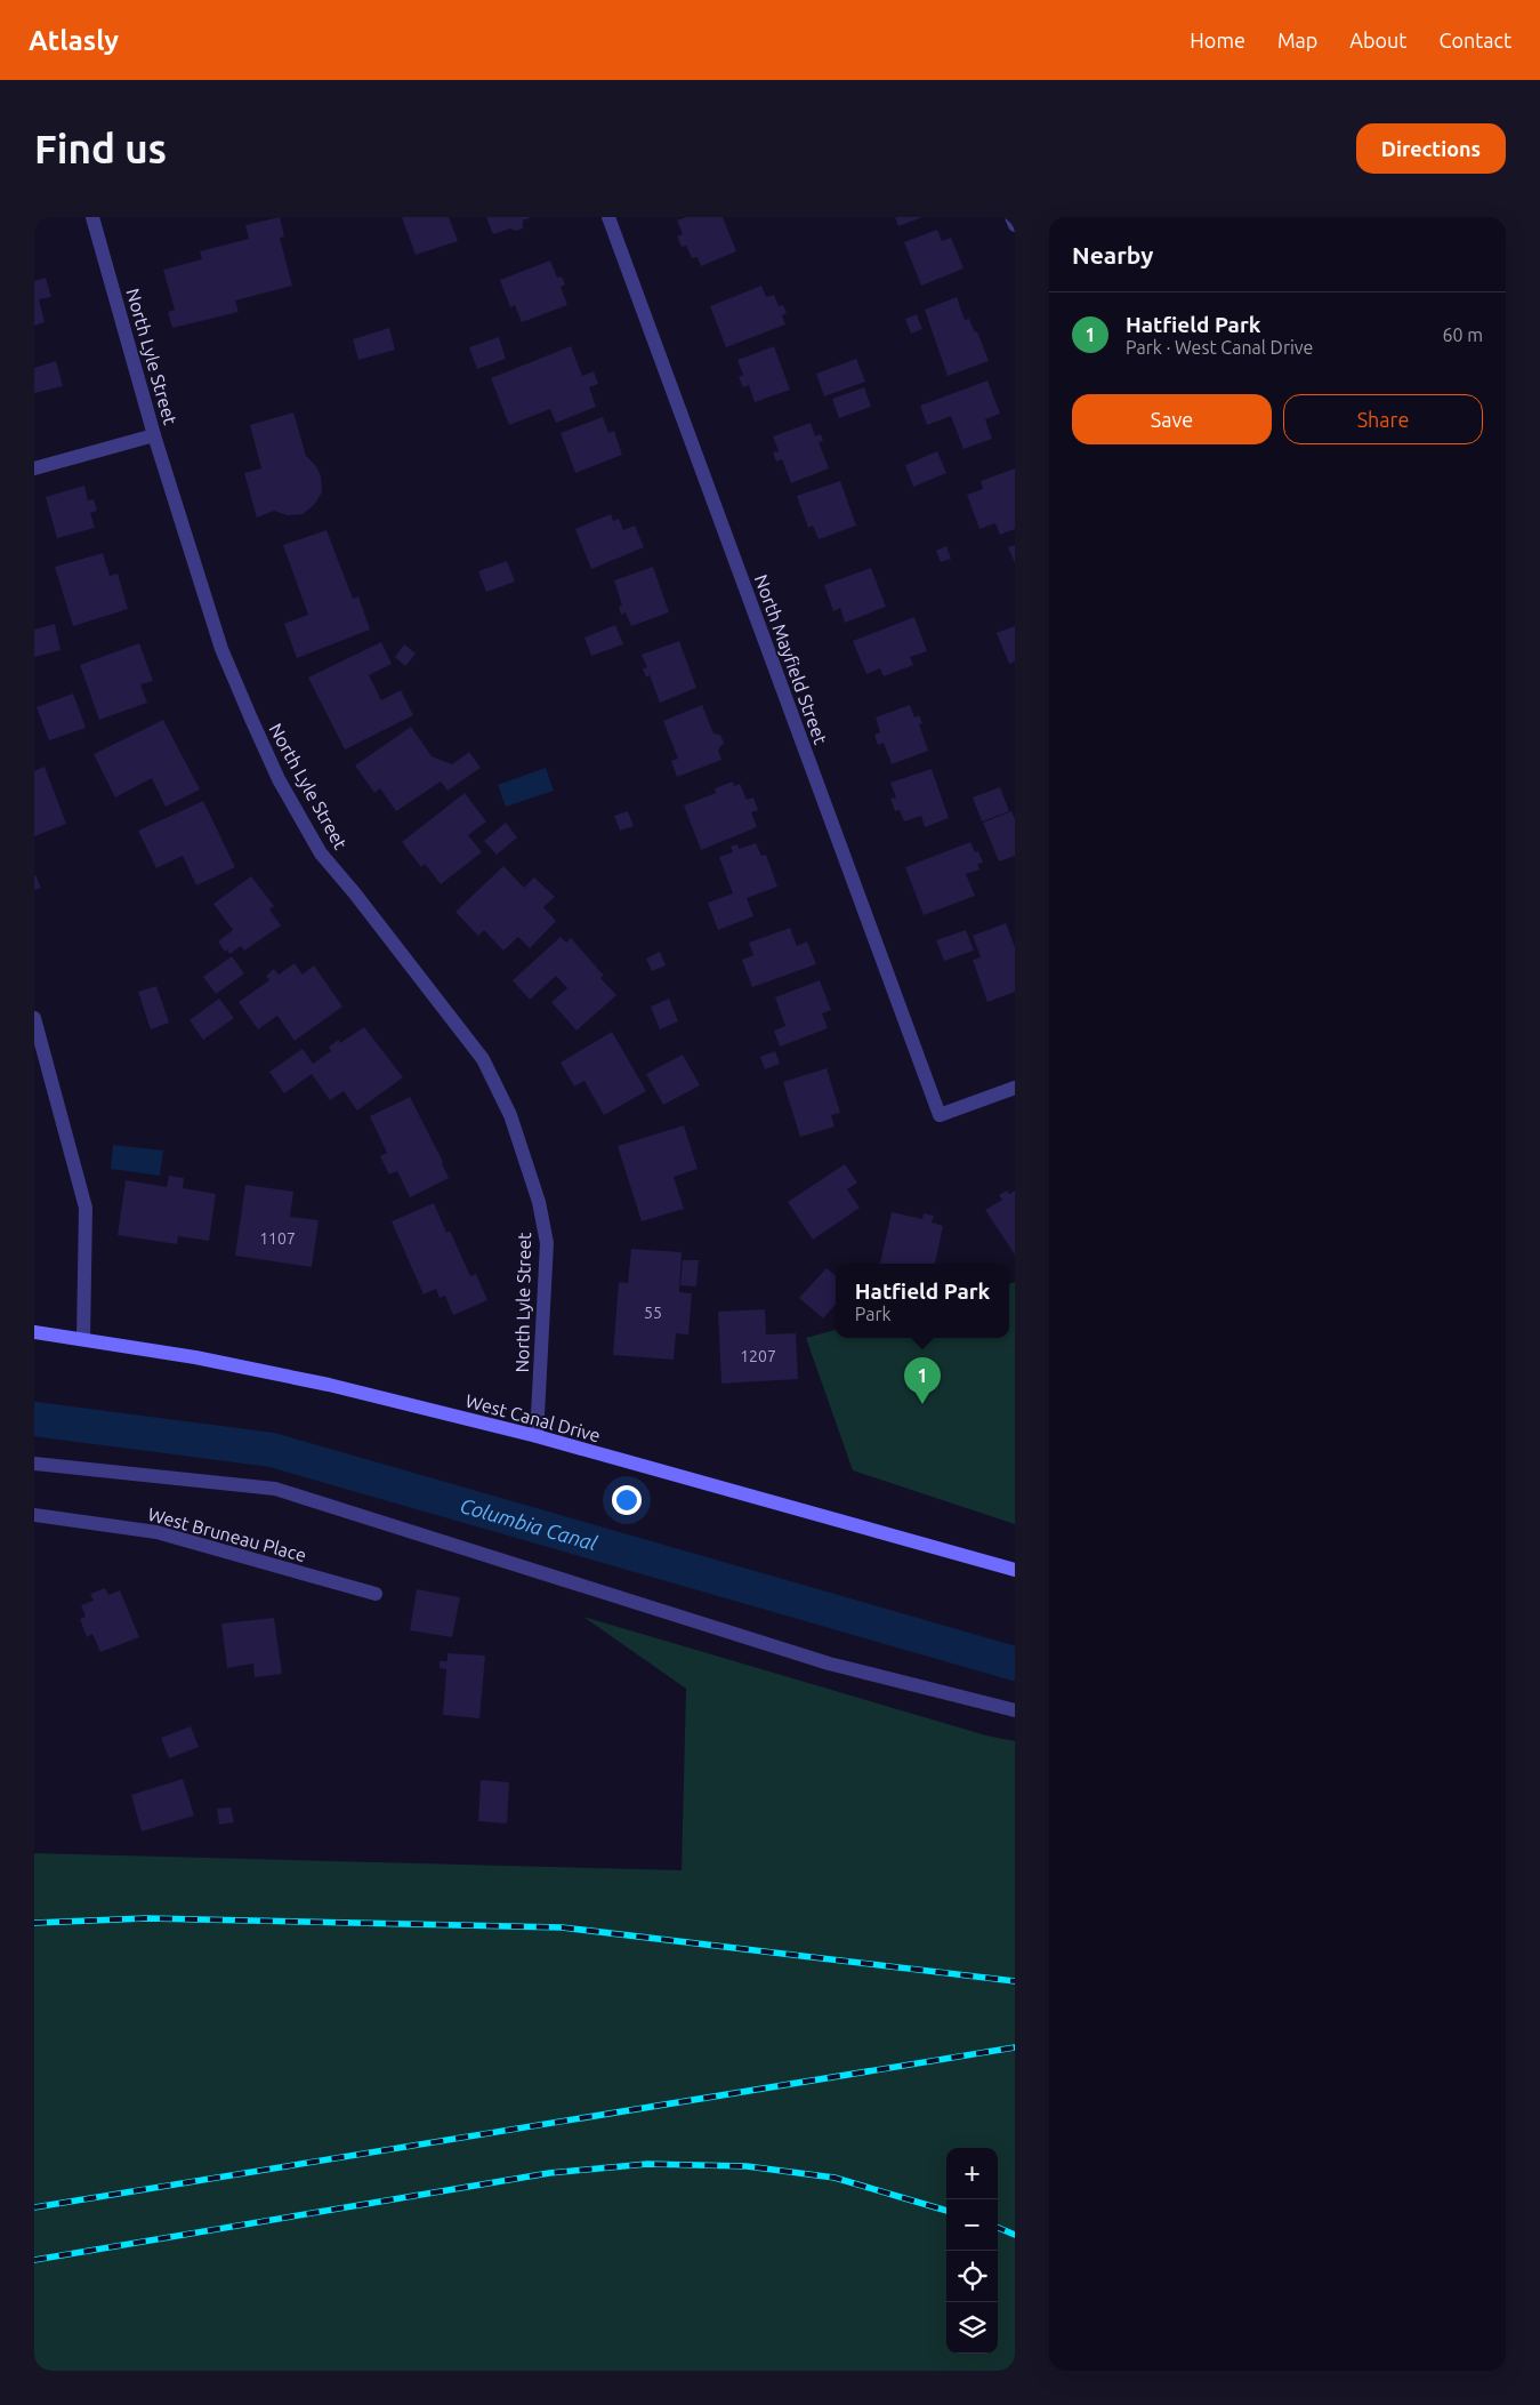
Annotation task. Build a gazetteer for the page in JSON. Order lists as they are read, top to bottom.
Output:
{
  "streets": {
    "street": [
      "North Lyle Street",
      "North Mayfield Street",
      "West Canal Drive",
      "West Bruneau Place"
    ]
  },
  "crossings": [
    ["North Lyle Street", "West Canal Drive"]
  ],
  "water": ["Columbia Canal"],
  "house_numbers": ["1107", "55", "1207"],
  "page": {
    "header": "Atlasly",
    "nav": [
      "Home",
      "Map",
      "About",
      "Contact"
    ],
    "buttons": [
      "Directions",
      ["Save", "Share"]
    ],
    "title": "Find us",
    "heading": "Nearby",
    "list": [
      {
        "mark": "1",
        "name": "Hatfield Park",
        "note": "Park · West Canal Drive",
        "value": "60 m"
      }
    ],
    "popup": ["Hatfield Park", "Park"],
    "pins": "1",
    "map_buttons": ["+", "−"]
  }
}
